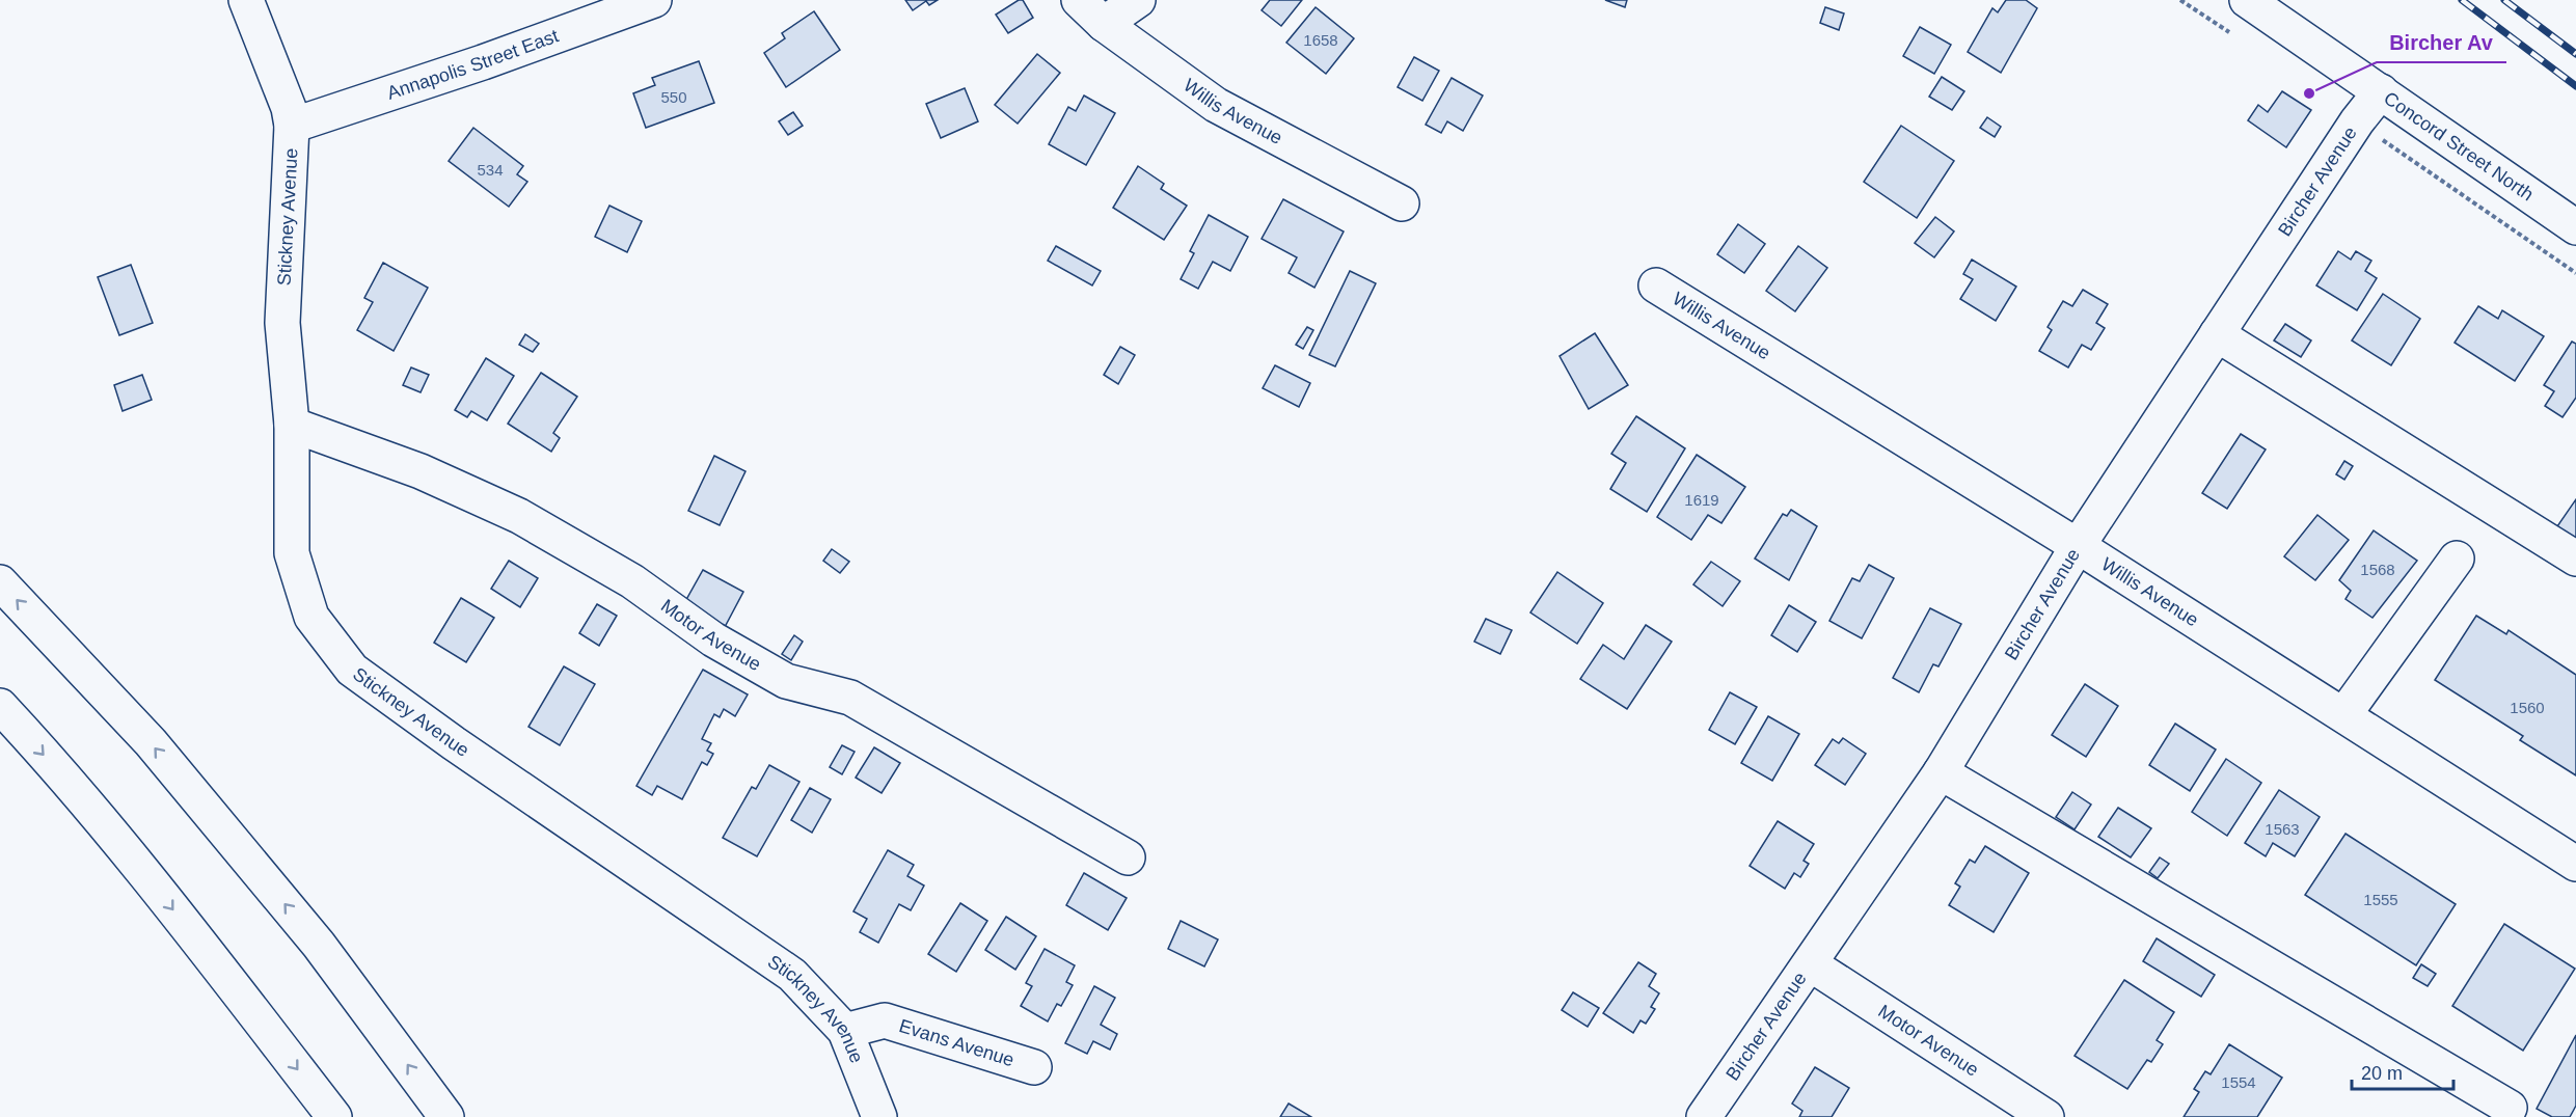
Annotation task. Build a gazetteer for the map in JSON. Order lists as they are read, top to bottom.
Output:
{
  "streets": {
    "main road": [
      "Annapolis Street East",
      "Willis Avenue",
      "Concord Street North",
      "Bircher Avenue",
      "Stickney Avenue",
      "Motor Avenue",
      "Evans Avenue"
    ]
  },
  "crossings": [
    ["Annapolis Street East", "Stickney Avenue"],
    ["Willis Avenue", "Bircher Avenue"],
    ["Concord Street North", "Bircher Avenue"],
    ["Bircher Avenue", "Motor Avenue"],
    ["Stickney Avenue", "Motor Avenue"],
    ["Stickney Avenue", "Evans Avenue"]
  ],
  "places": ["Bircher Av"],
  "house_numbers": [
    "1658",
    "550",
    "534",
    "1619",
    "1568",
    "1560",
    "1563",
    "1555",
    "1554"
  ],
  "scale_bar": "20 m"
}
